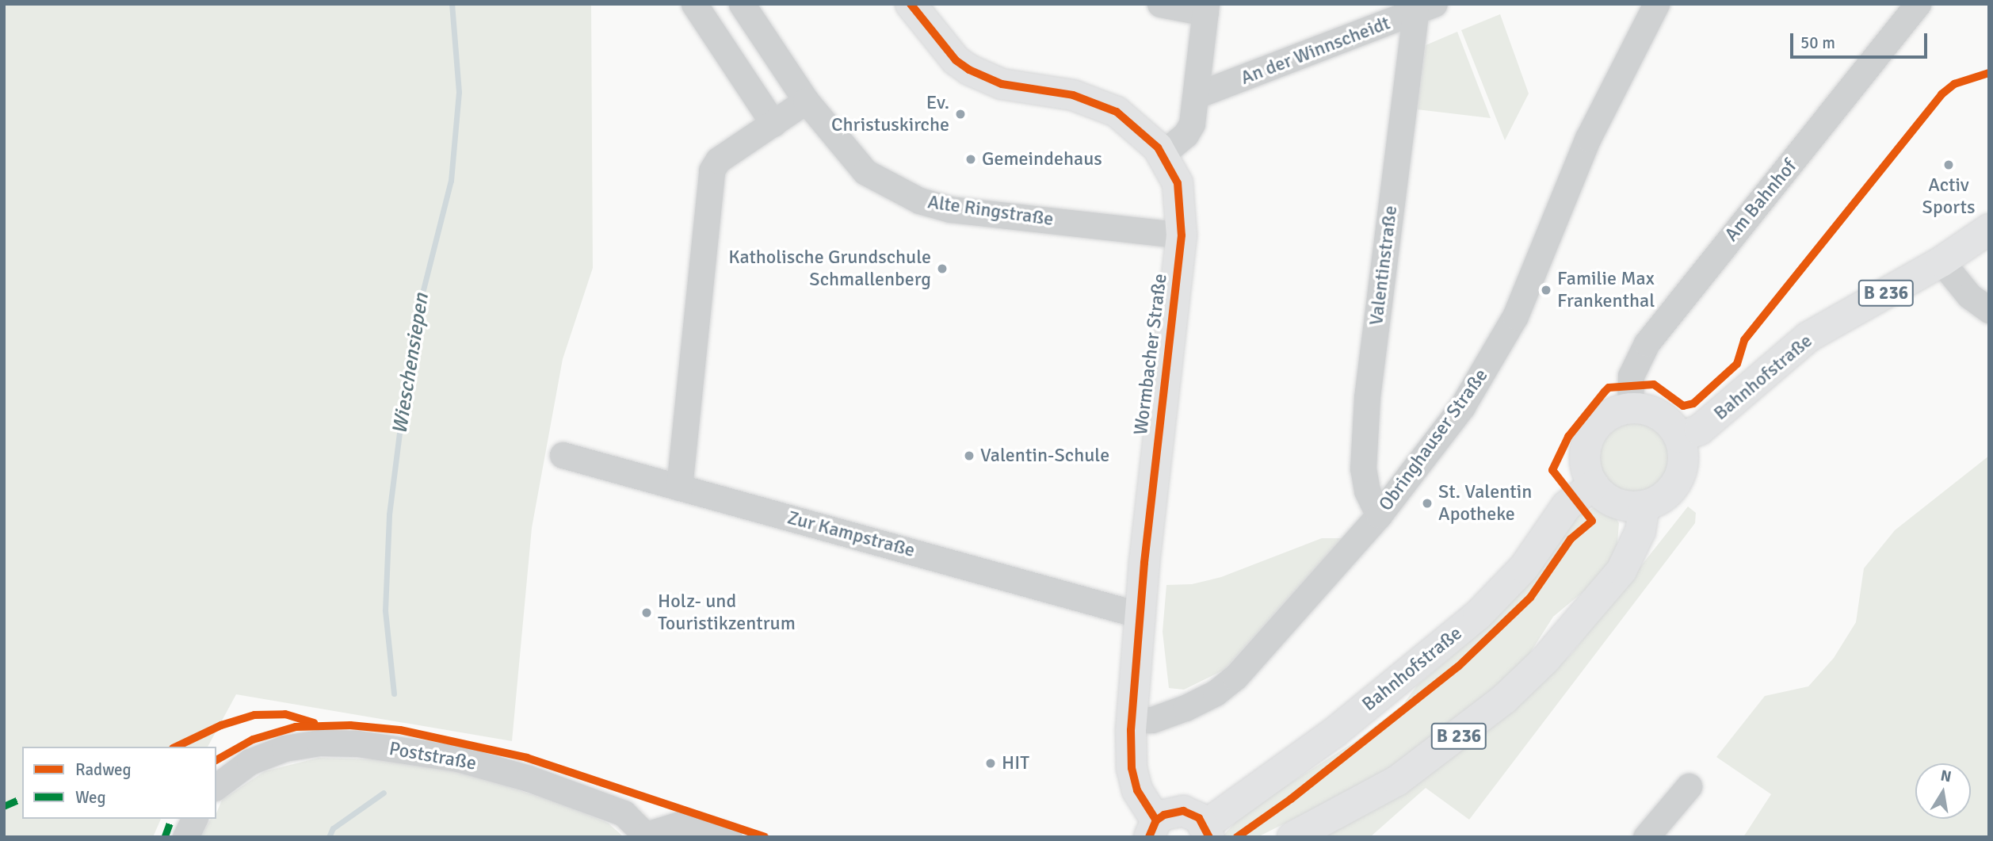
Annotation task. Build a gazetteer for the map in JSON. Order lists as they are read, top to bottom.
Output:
{
  "streets": {
    "main road": ["B 236", "Wormbacher Straße", "Bahnhofstraße"],
    "street": [
      "An der Winnscheidt",
      "Am Bahnhof",
      "Alte Ringstraße",
      "Valentinstraße",
      "Obringhauser Straße",
      "Zur Kampstraße",
      "Poststraße"
    ]
  },
  "crossings": [
    ["An der Winnscheidt", "Valentinstraße"],
    ["Am Bahnhof", "B 236"],
    ["Am Bahnhof", "Bahnhofstraße"],
    ["Alte Ringstraße", "Wormbacher Straße"],
    ["Valentinstraße", "Obringhauser Straße"],
    ["B 236", "Bahnhofstraße"],
    ["Wormbacher Straße", "Obringhauser Straße"],
    ["Wormbacher Straße", "Zur Kampstraße"]
  ],
  "water": ["Wieschensiepen"],
  "places": [
    "Ev. Christuskirche",
    "Gemeindehaus",
    "Activ Sports",
    "Katholische Grundschule Schmallenberg",
    "Familie Max Frankenthal",
    "Valentin-Schule",
    "St. Valentin Apotheke",
    "Holz- und Touristikzentrum",
    "HIT"
  ],
  "legend": ["Radweg", "Weg"],
  "scale_bar": "50 m",
  "north": "top"
}
